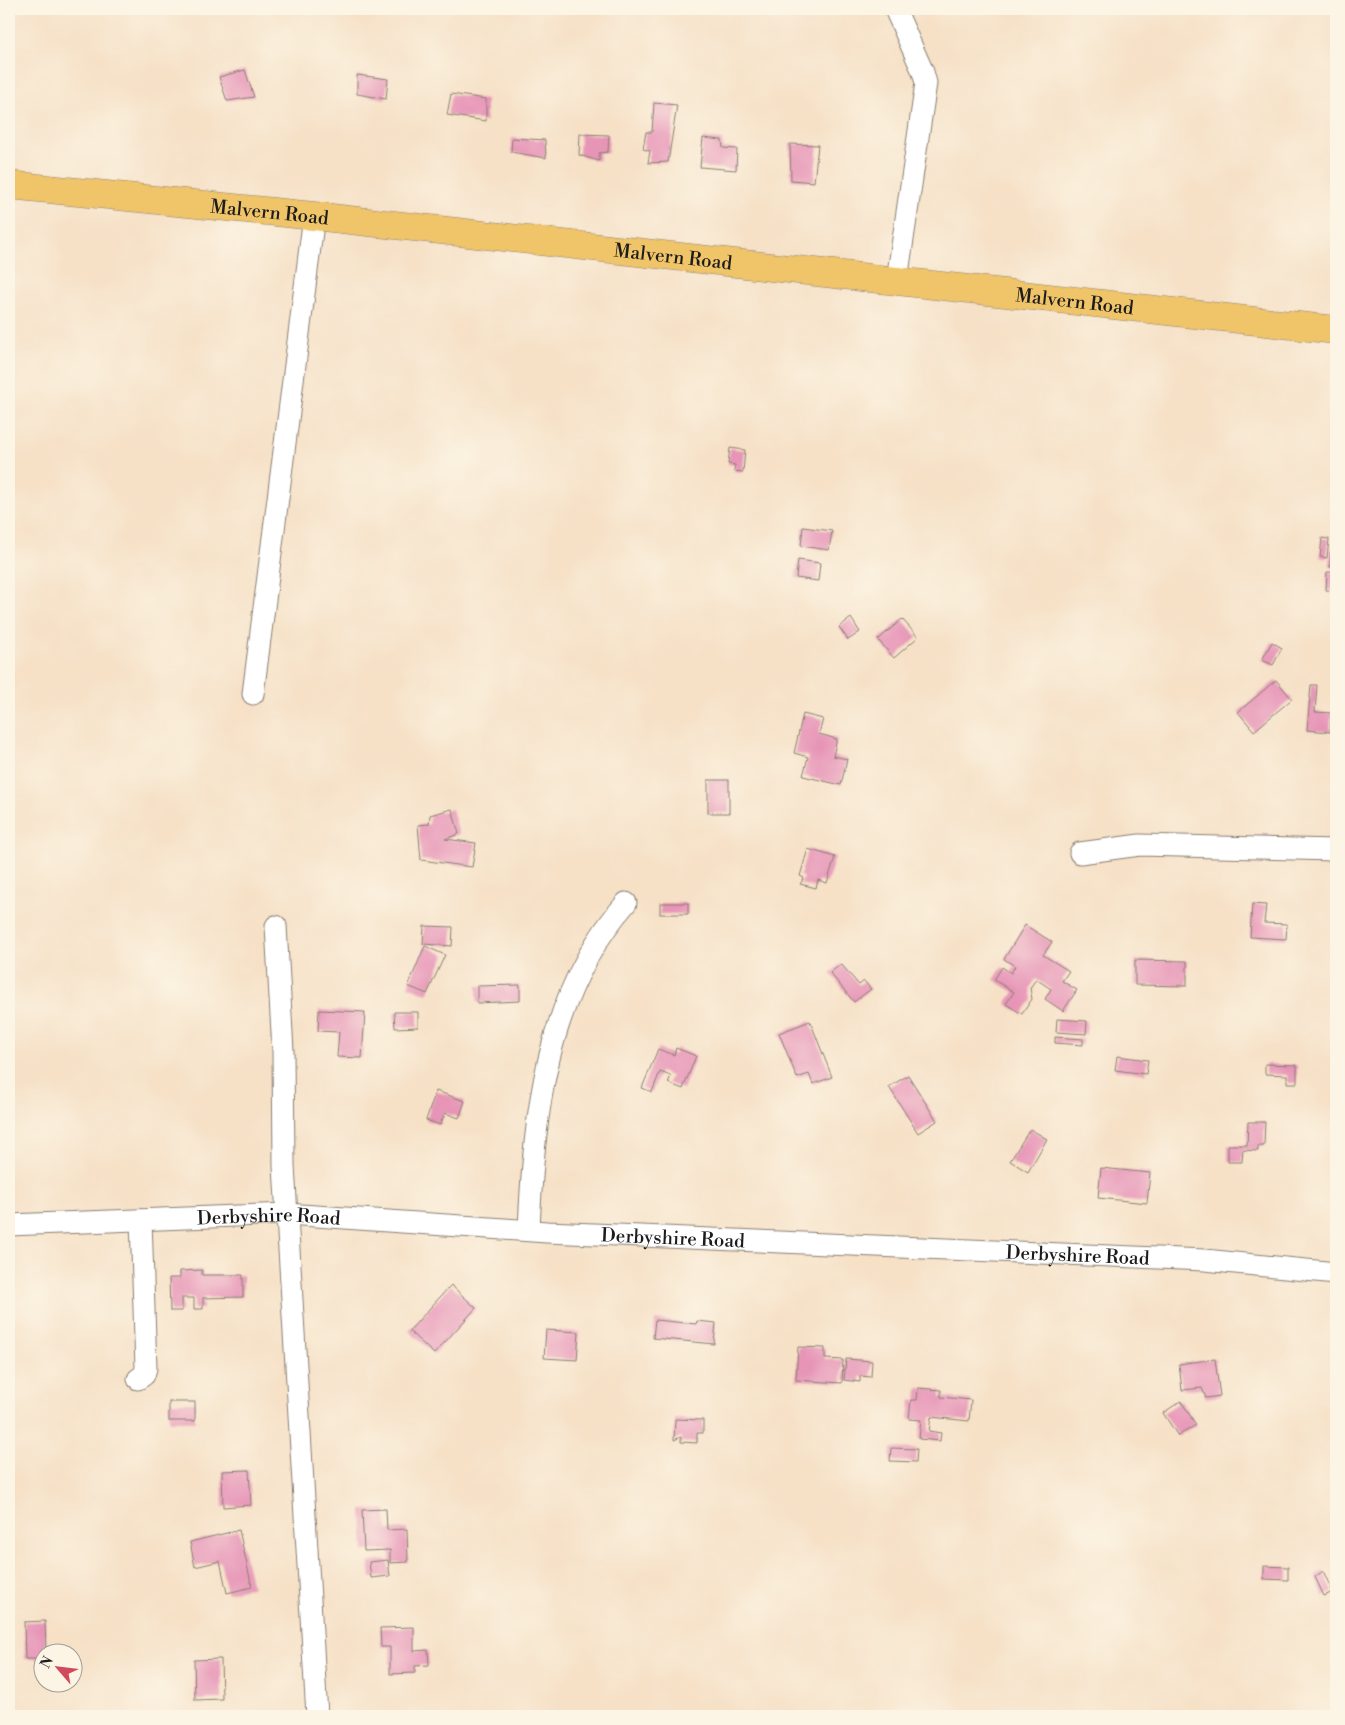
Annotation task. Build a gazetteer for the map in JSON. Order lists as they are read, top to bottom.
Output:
{
  "streets": {
    "main road": ["Malvern Road"],
    "street": ["Derbyshire Road"]
  },
  "north": "top left"
}
